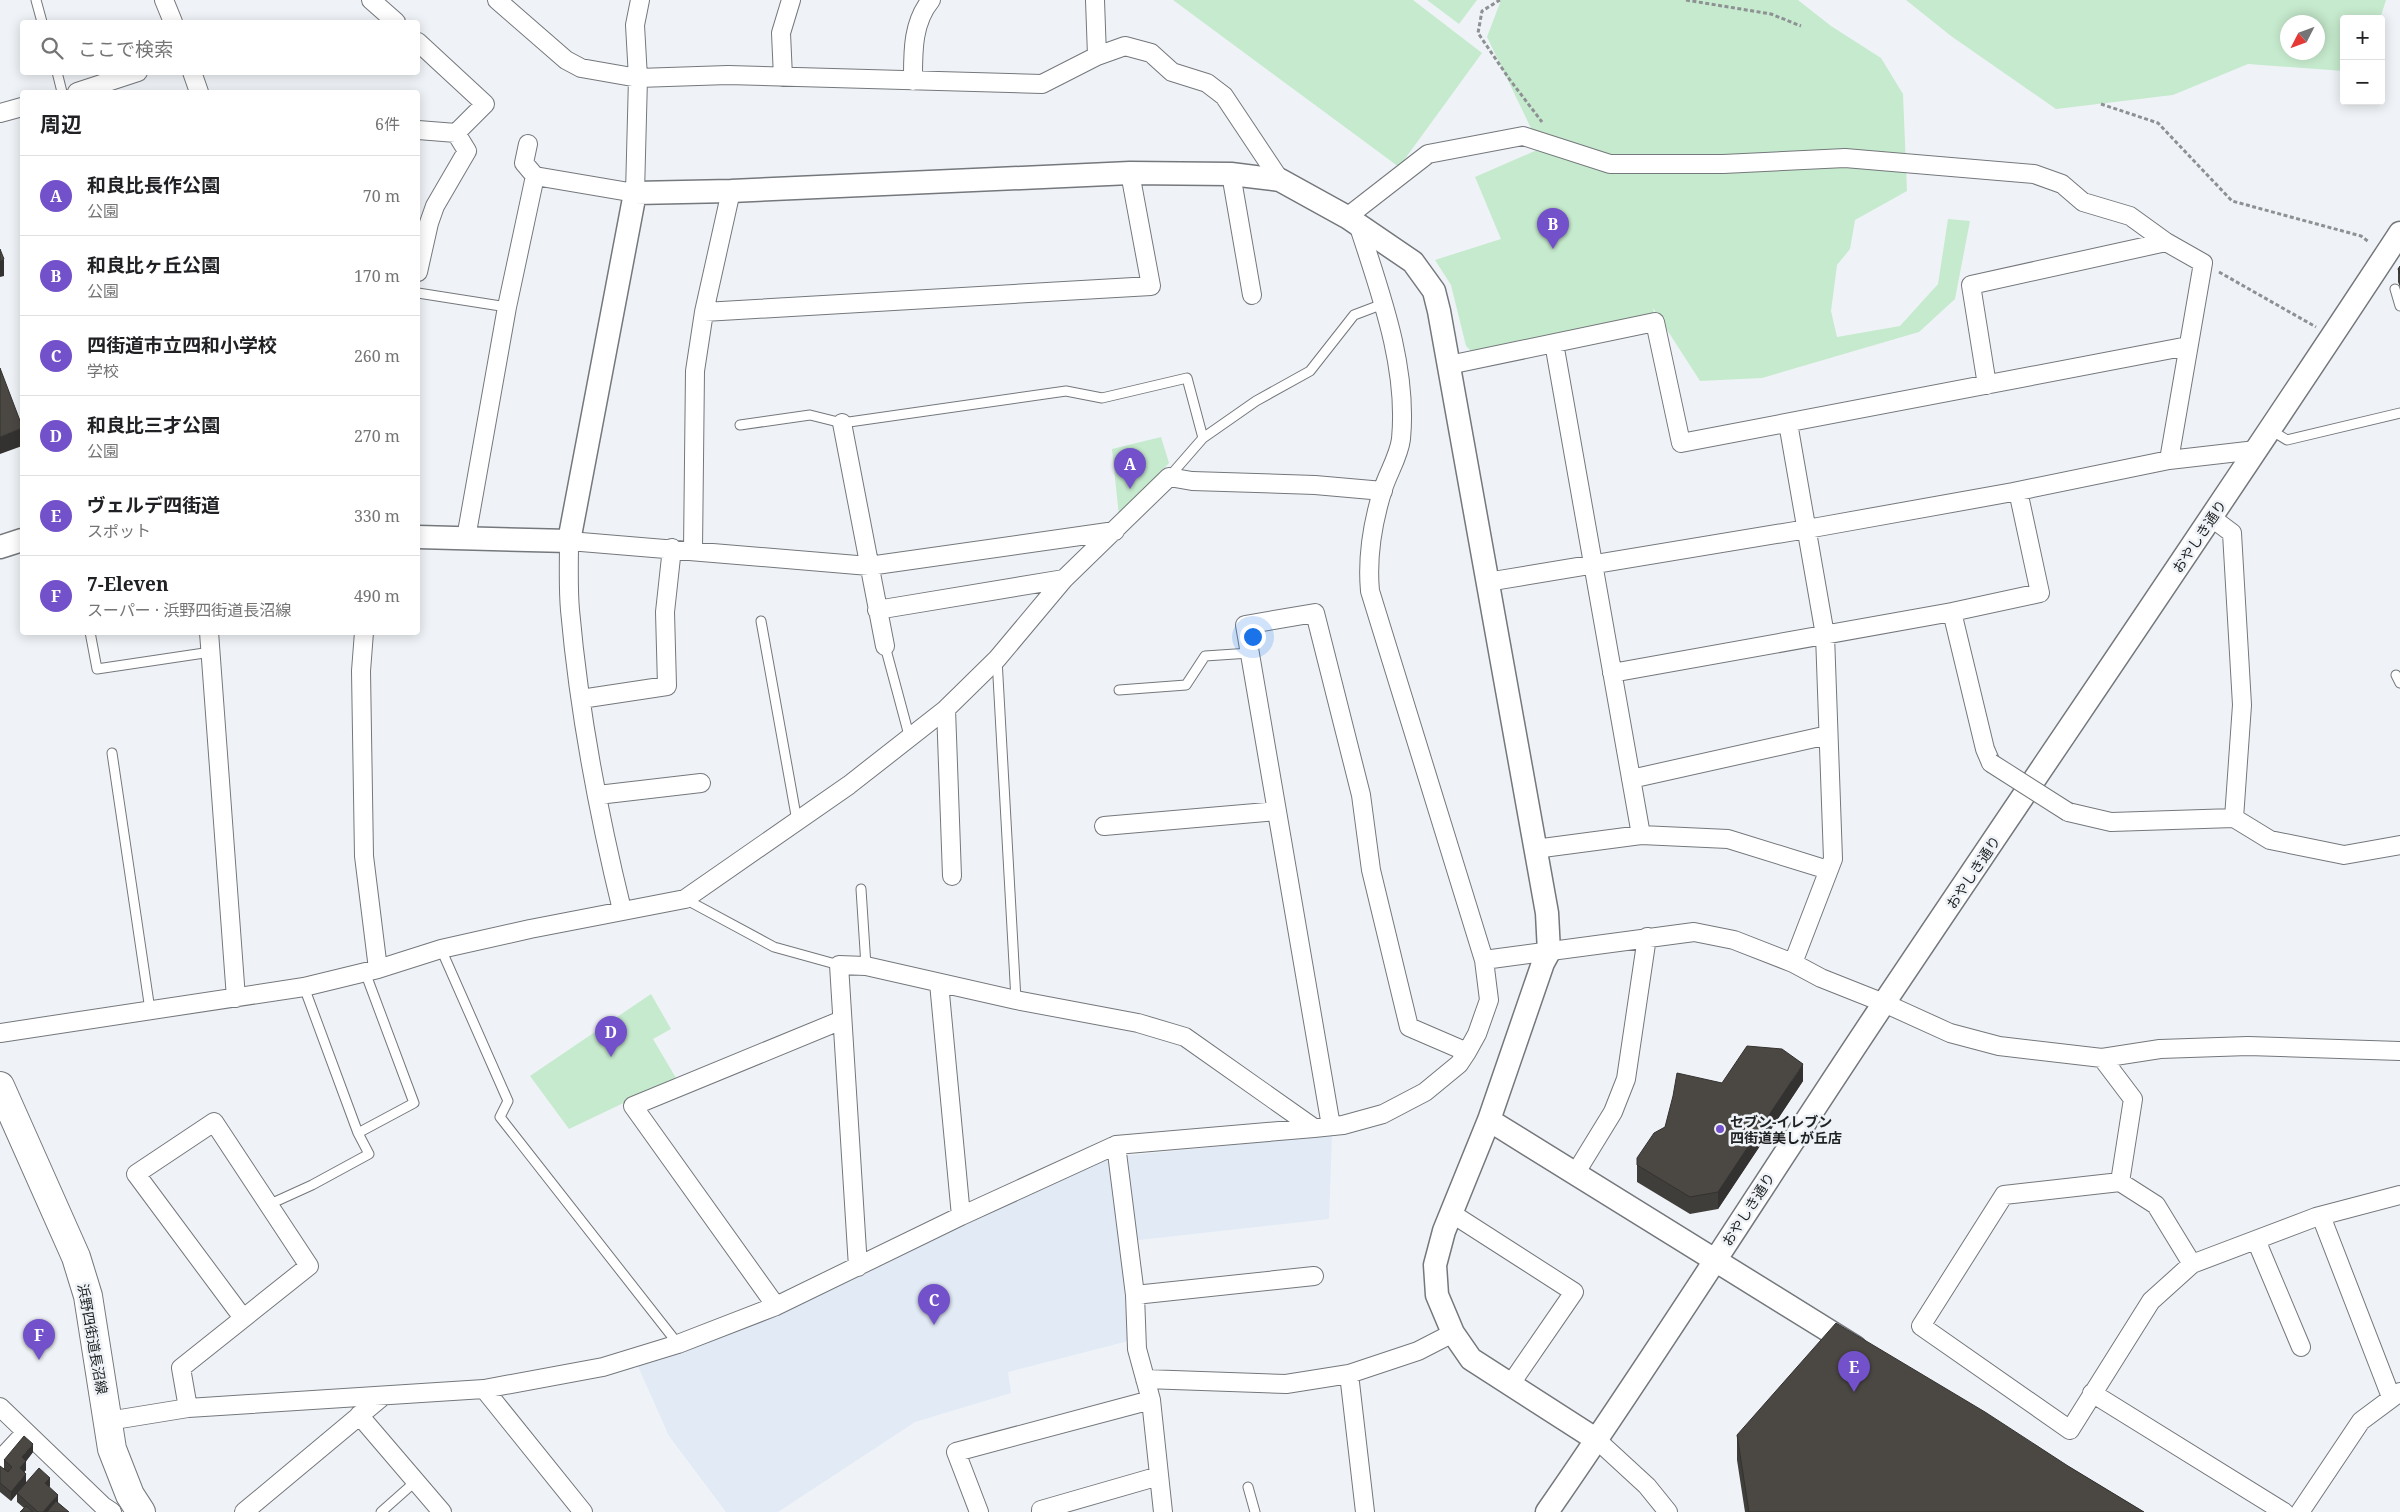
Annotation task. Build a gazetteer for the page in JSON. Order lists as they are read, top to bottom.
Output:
{
  "streets": {
    "main road": ["浜野四街道長沼線"],
    "street": ["おやしき通り"]
  },
  "places": ["セブン-イレブン 四街道美しが丘店"],
  "north": "bottom left",
  "page": {
    "map_buttons": ["+", "−"],
    "search": "ここで検索",
    "heading": ["周辺", "6件"],
    "list": [
      {
        "mark": "A",
        "name": "和良比長作公園",
        "note": "公園",
        "value": "70 m"
      },
      {
        "mark": "B",
        "name": "和良比ヶ丘公園",
        "note": "公園",
        "value": "170 m"
      },
      {
        "mark": "C",
        "name": "四街道市立四和小学校",
        "note": "学校",
        "value": "260 m"
      },
      {
        "mark": "D",
        "name": "和良比三才公園",
        "note": "公園",
        "value": "270 m"
      },
      {
        "mark": "E",
        "name": "ヴェルデ四街道",
        "note": "スポット",
        "value": "330 m"
      },
      {
        "mark": "F",
        "name": "7-Eleven",
        "note": "スーパー · 浜野四街道長沼線",
        "value": "490 m"
      }
    ],
    "pins": [
      "B",
      "A",
      "D",
      "C",
      "F",
      "E"
    ]
  }
}
